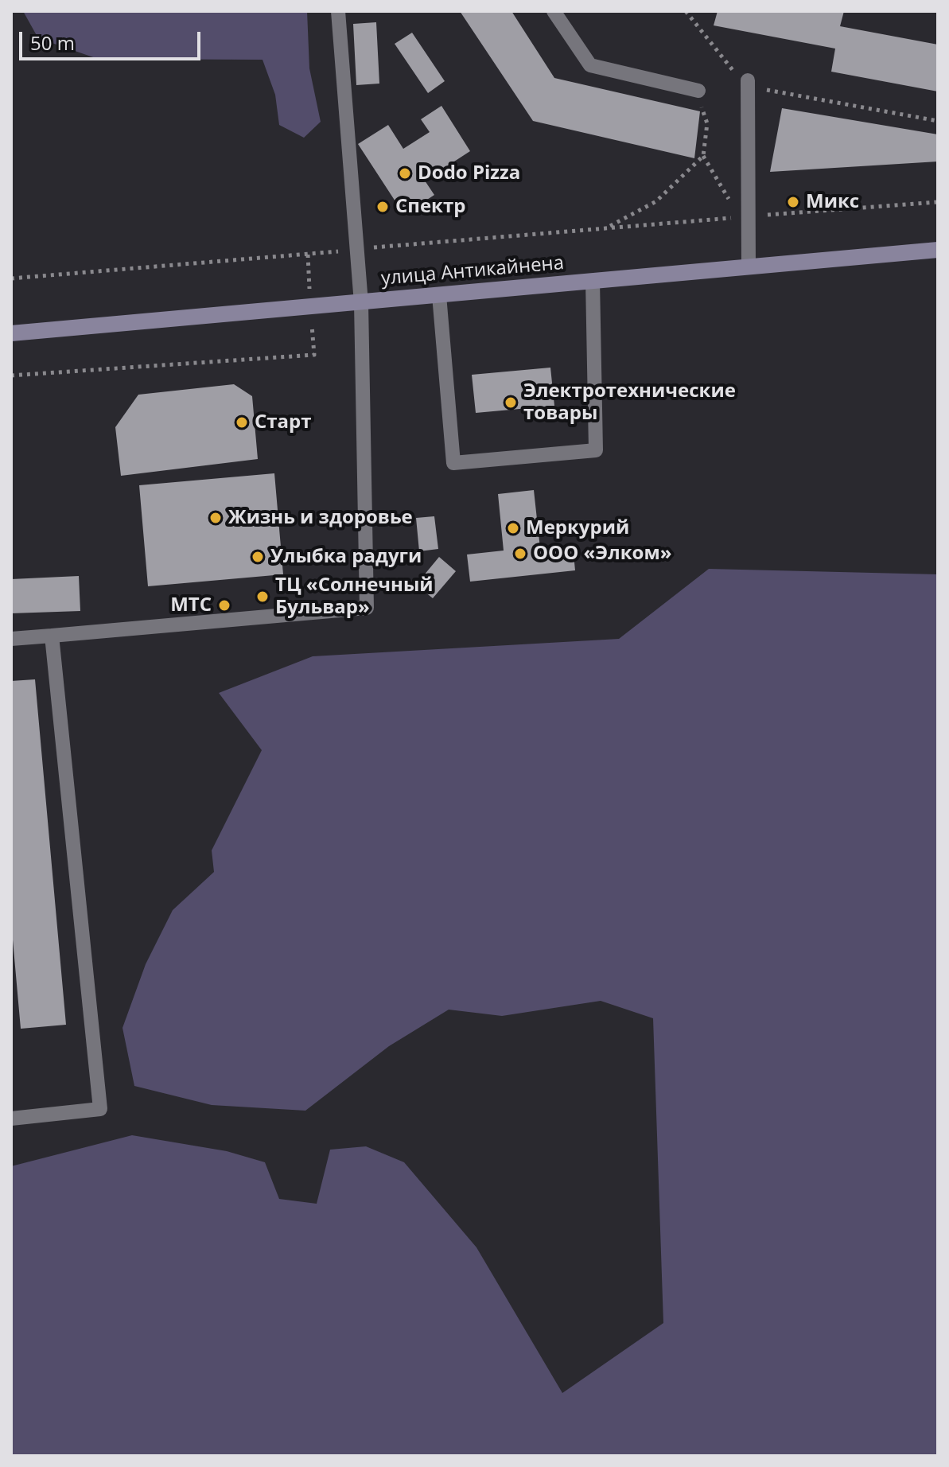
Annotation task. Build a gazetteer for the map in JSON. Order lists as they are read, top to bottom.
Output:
{
  "streets": {
    "main road": ["улица Антикайнена"]
  },
  "places": [
    "Dodo Pizza",
    "Микс",
    "Спектр",
    "Электротехнические товары",
    "Старт",
    "Жизнь и здоровье",
    "Меркурий",
    "ООО «Элком»",
    "Улыбка радуги",
    "ТЦ «Солнечный Бульвар»",
    "МТС"
  ],
  "scale_bar": "50 m"
}
